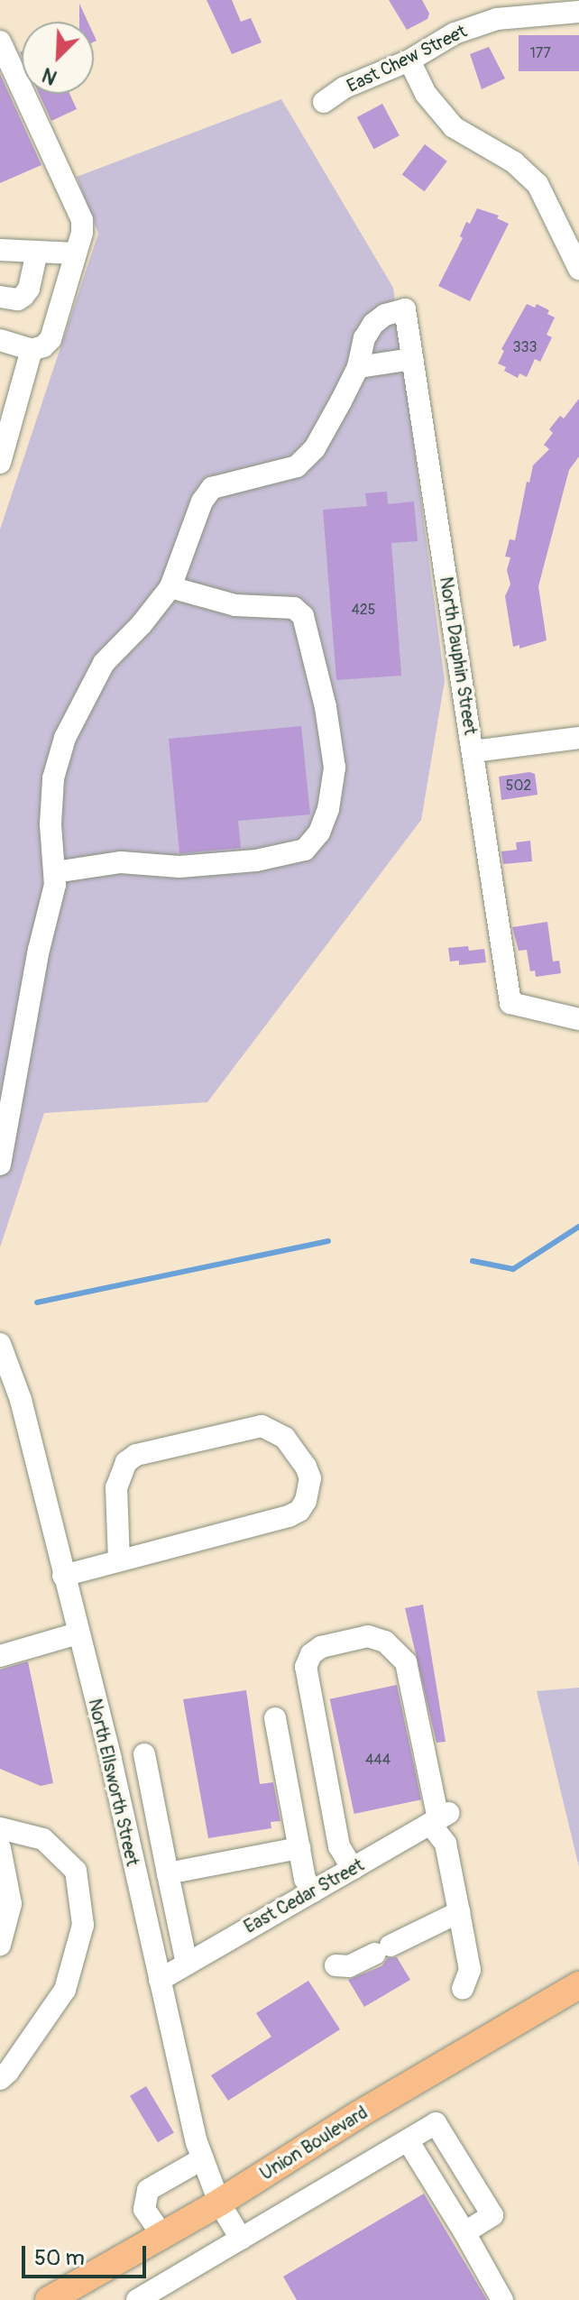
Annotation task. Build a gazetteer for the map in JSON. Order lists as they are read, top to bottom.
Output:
{
  "streets": {
    "main road": ["Union Boulevard"],
    "street": [
      "East Chew Street",
      "North Dauphin Street",
      "North Ellsworth Street",
      "East Cedar Street"
    ]
  },
  "crossings": [
    ["North Ellsworth Street", "East Cedar Street"],
    ["North Ellsworth Street", "Union Boulevard"]
  ],
  "house_numbers": [
    "177",
    "333",
    "425",
    "502",
    "444"
  ],
  "scale_bar": "50 m",
  "north": "bottom left"
}
